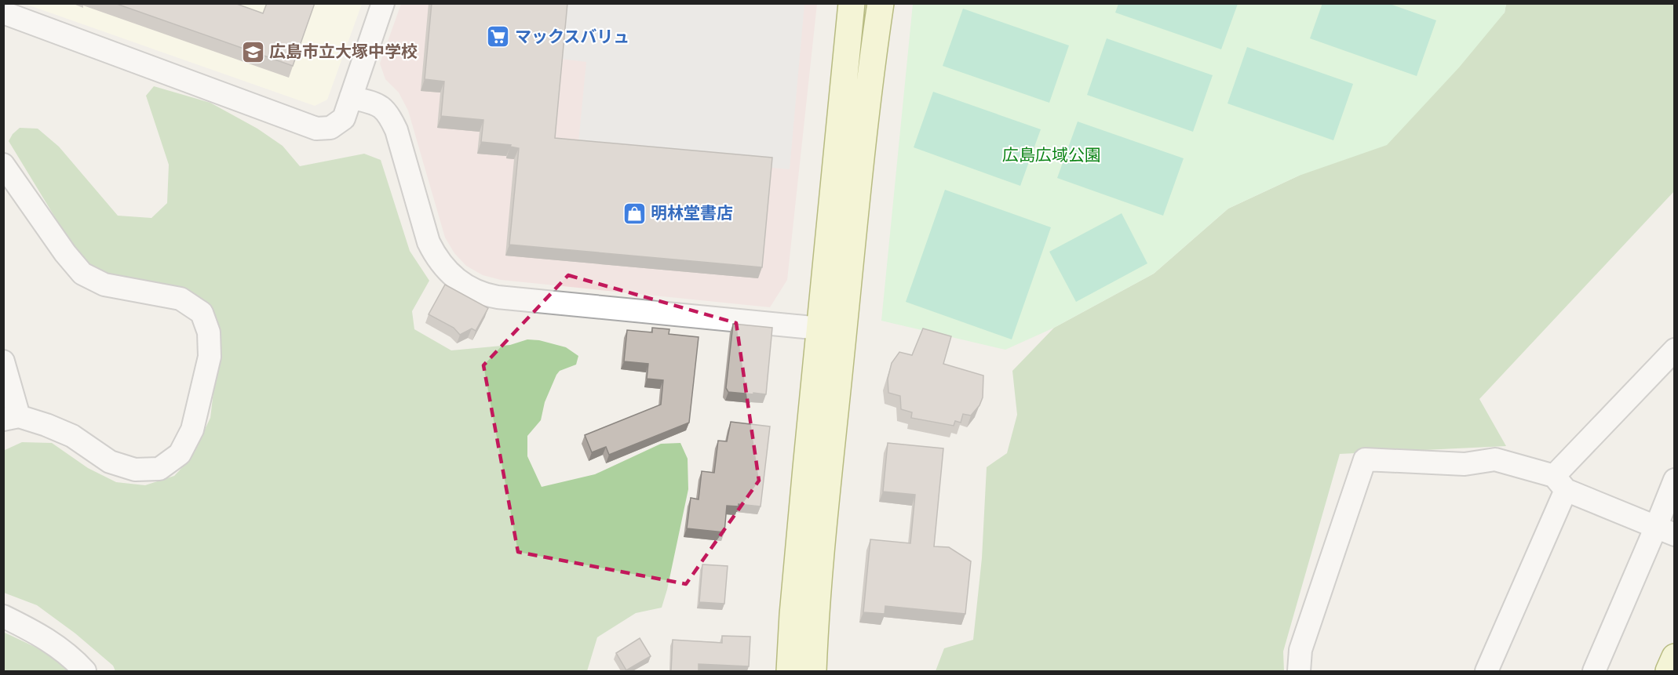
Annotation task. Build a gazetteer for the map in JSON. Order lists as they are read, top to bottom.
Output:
{
  "parks": ["広島広域公園"],
  "places": {
    "supermarket": ["マックスバリュ"],
    "school or university": ["広島市立大塚中学校"],
    "shop": ["明林堂書店"]
  }
}
